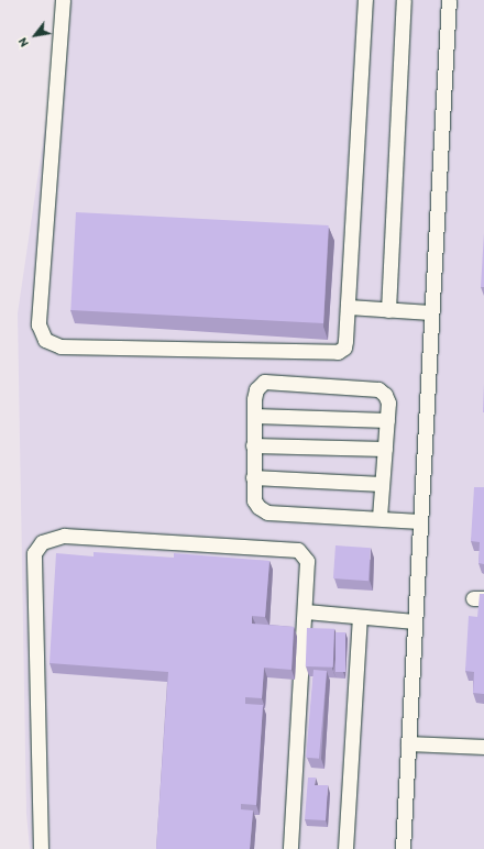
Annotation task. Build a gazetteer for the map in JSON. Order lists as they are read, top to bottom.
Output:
{
  "north": "bottom left"
}
